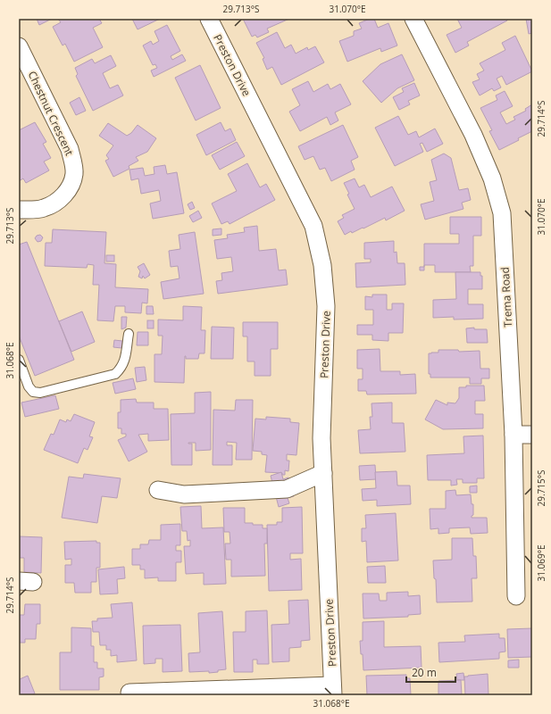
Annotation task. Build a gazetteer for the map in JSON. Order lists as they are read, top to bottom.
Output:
{
  "streets": {
    "street": ["Preston Drive", "Chestnut Crescent", "Trema Road"]
  },
  "scale_bar": "20 m",
  "coordinates": [
    "29.713°S",
    "31.070°E",
    "29.714°S",
    "31.068°E",
    "29.715°S",
    "31.069°E"
  ]
}
